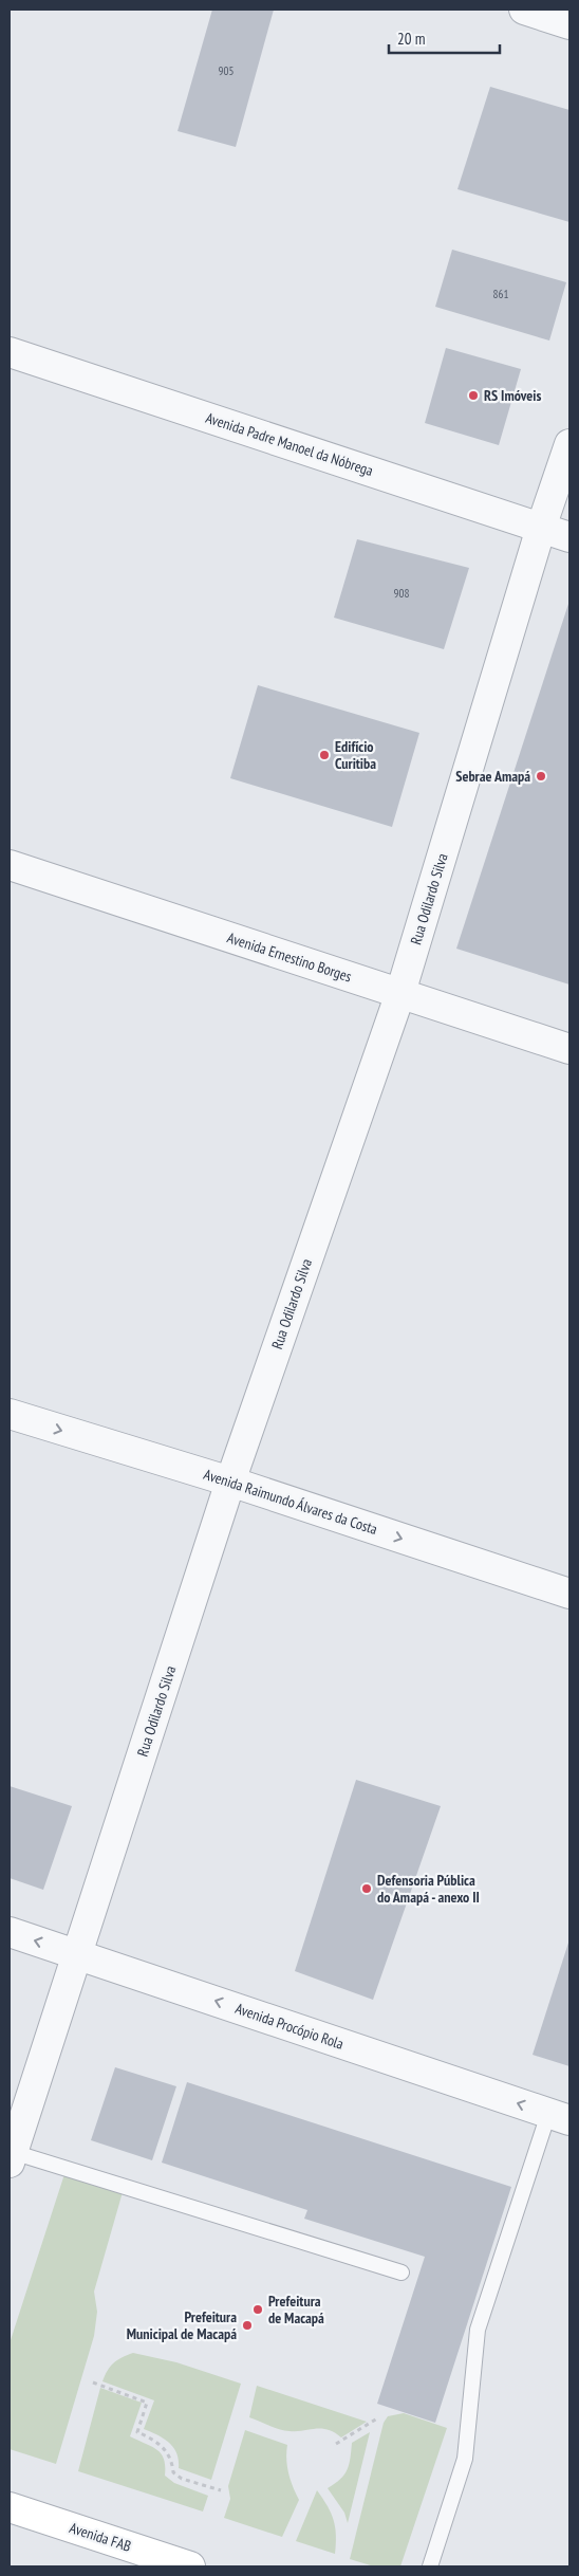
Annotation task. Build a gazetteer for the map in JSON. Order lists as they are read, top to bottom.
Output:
{
  "streets": {
    "main road": ["Avenida FAB"],
    "street": [
      "Avenida Padre Manoel da Nóbrega",
      "Rua Odilardo Silva",
      "Avenida Ernestino Borges",
      "Avenida Raimundo Álvares da Costa",
      "Avenida Procópio Rola"
    ]
  },
  "crossings": [
    ["Avenida Padre Manoel da Nóbrega", "Rua Odilardo Silva"],
    ["Rua Odilardo Silva", "Avenida Ernestino Borges"],
    ["Rua Odilardo Silva", "Avenida Raimundo Álvares da Costa"],
    ["Rua Odilardo Silva", "Avenida Procópio Rola"]
  ],
  "one_way": ["Avenida Raimundo Álvares da Costa", "Avenida Procópio Rola"],
  "places": [
    "RS Imóveis",
    "Edifício Curitiba",
    "Sebrae Amapá",
    "Defensoria Pública do Amapá - anexo II",
    "Prefeitura de Macapá",
    "Prefeitura Municipal de Macapá"
  ],
  "house_numbers": ["905", "861", "908"],
  "scale_bar": "20 m"
}
